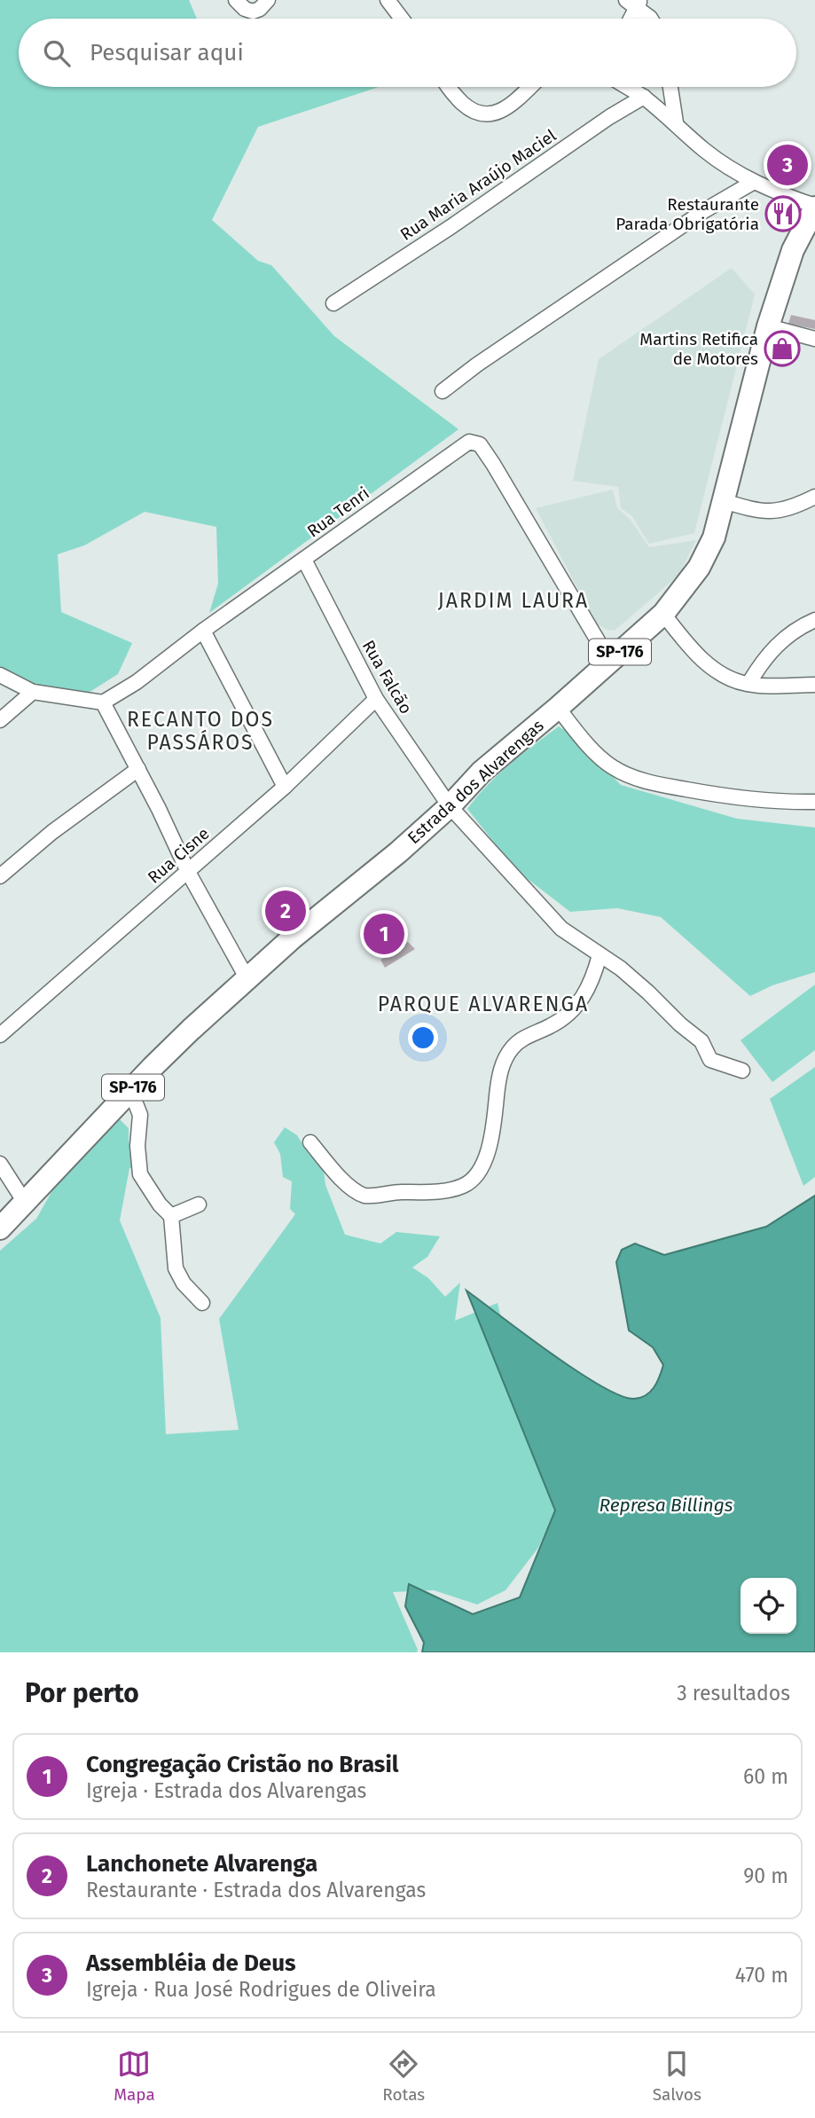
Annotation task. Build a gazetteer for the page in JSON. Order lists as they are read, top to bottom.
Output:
{
  "streets": {
    "main road": ["SP-176", "Estrada dos Alvarengas"],
    "street": [
      "Rua Maria Araújo Maciel",
      "Rua Tenri",
      "Rua Falcão",
      "Rua Cisne"
    ]
  },
  "crossings": [
    ["Rua Tenri", "Rua Falcão"],
    ["Rua Tenri", "Estrada dos Alvarengas"],
    ["Rua Falcão", "Estrada dos Alvarengas"],
    ["Rua Falcão", "Rua Cisne"]
  ],
  "districts": ["JARDIM LAURA", "RECANTO DOS PASSÁROS", "PARQUE ALVARENGA"],
  "water": ["Represa Billings"],
  "places": {
    "restaurant": ["Restaurante Parada Obrigatória"],
    "shop": ["Martins Retifica de Motores"]
  },
  "page": {
    "search": "Pesquisar aqui",
    "pins": ["3", "2", "1"],
    "heading": ["Por perto", "3 resultados"],
    "list": [
      {
        "mark": "1",
        "name": "Congregação Cristão no Brasil",
        "note": "Igreja · Estrada dos Alvarengas",
        "value": "60 m"
      },
      {
        "mark": "2",
        "name": "Lanchonete Alvarenga",
        "note": "Restaurante · Estrada dos Alvarengas",
        "value": "90 m"
      },
      {
        "mark": "3",
        "name": "Assembléia de Deus",
        "note": "Igreja · Rua José Rodrigues de Oliveira",
        "value": "470 m"
      }
    ],
    "nav": ["Mapa", "Rotas", "Salvos"]
  }
}
